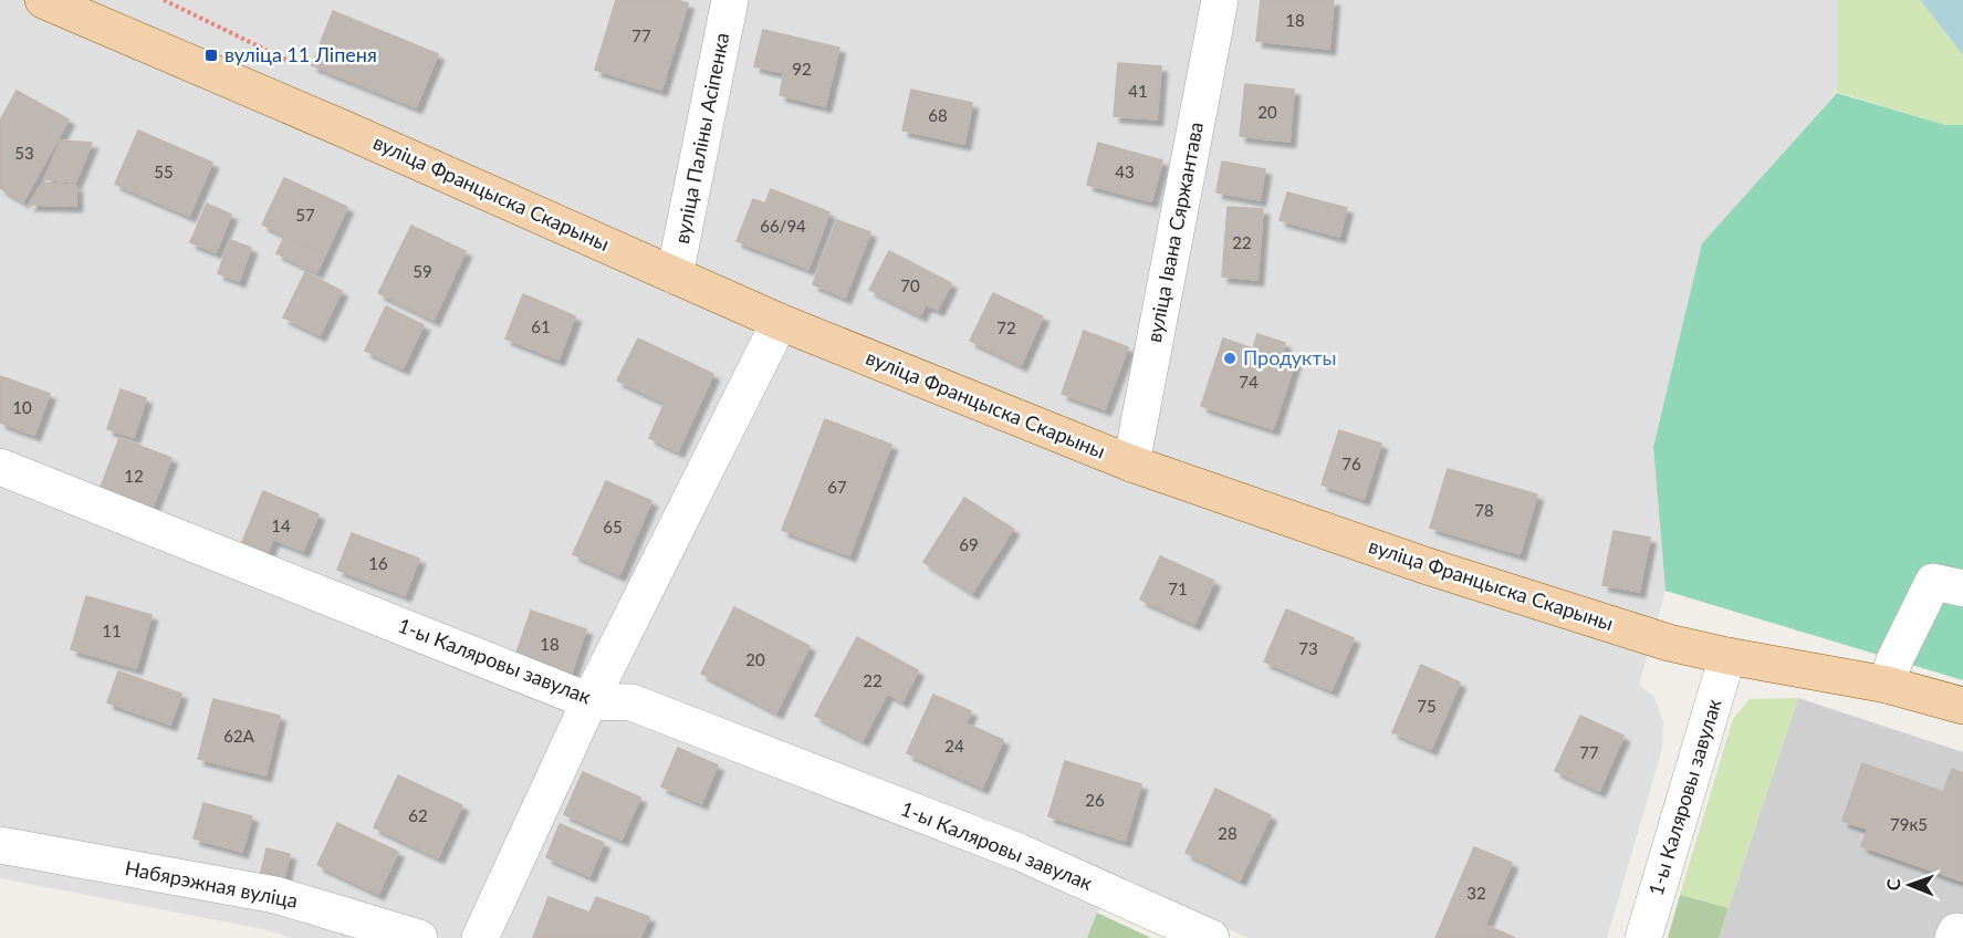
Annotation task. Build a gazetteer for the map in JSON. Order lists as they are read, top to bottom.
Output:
{
  "streets": {
    "main road": ["вуліца Францыска Скарыны"],
    "street": [
      "вуліца Паліны Асіпенка",
      "вуліца Івана Сяржантава",
      "1-ы Каляровы завулак",
      "Набярэжная вуліца"
    ]
  },
  "crossings": [
    ["вуліца Паліны Асіпенка", "вуліца Францыска Скарыны"],
    ["вуліца Францыска Скарыны", "вуліца Івана Сяржантава"],
    ["вуліца Францыска Скарыны", "1-ы Каляровы завулак"]
  ],
  "places": {
    "transit": ["вуліца 11 Ліпеня"],
    "other": ["Продукты"]
  },
  "house_numbers": [
    "18",
    "77",
    "92",
    "41",
    "20",
    "68",
    "53",
    "55",
    "43",
    "57",
    "66/94",
    "22",
    "59",
    "70",
    "61",
    "72",
    "74",
    "10",
    "76",
    "12",
    "67",
    "78",
    "14",
    "65",
    "69",
    "16",
    "71",
    "11",
    "18",
    "73",
    "20",
    "22",
    "75",
    "62А",
    "24",
    "77",
    "26",
    "62",
    "79к5",
    "28",
    "32"
  ],
  "north": "left"
}
